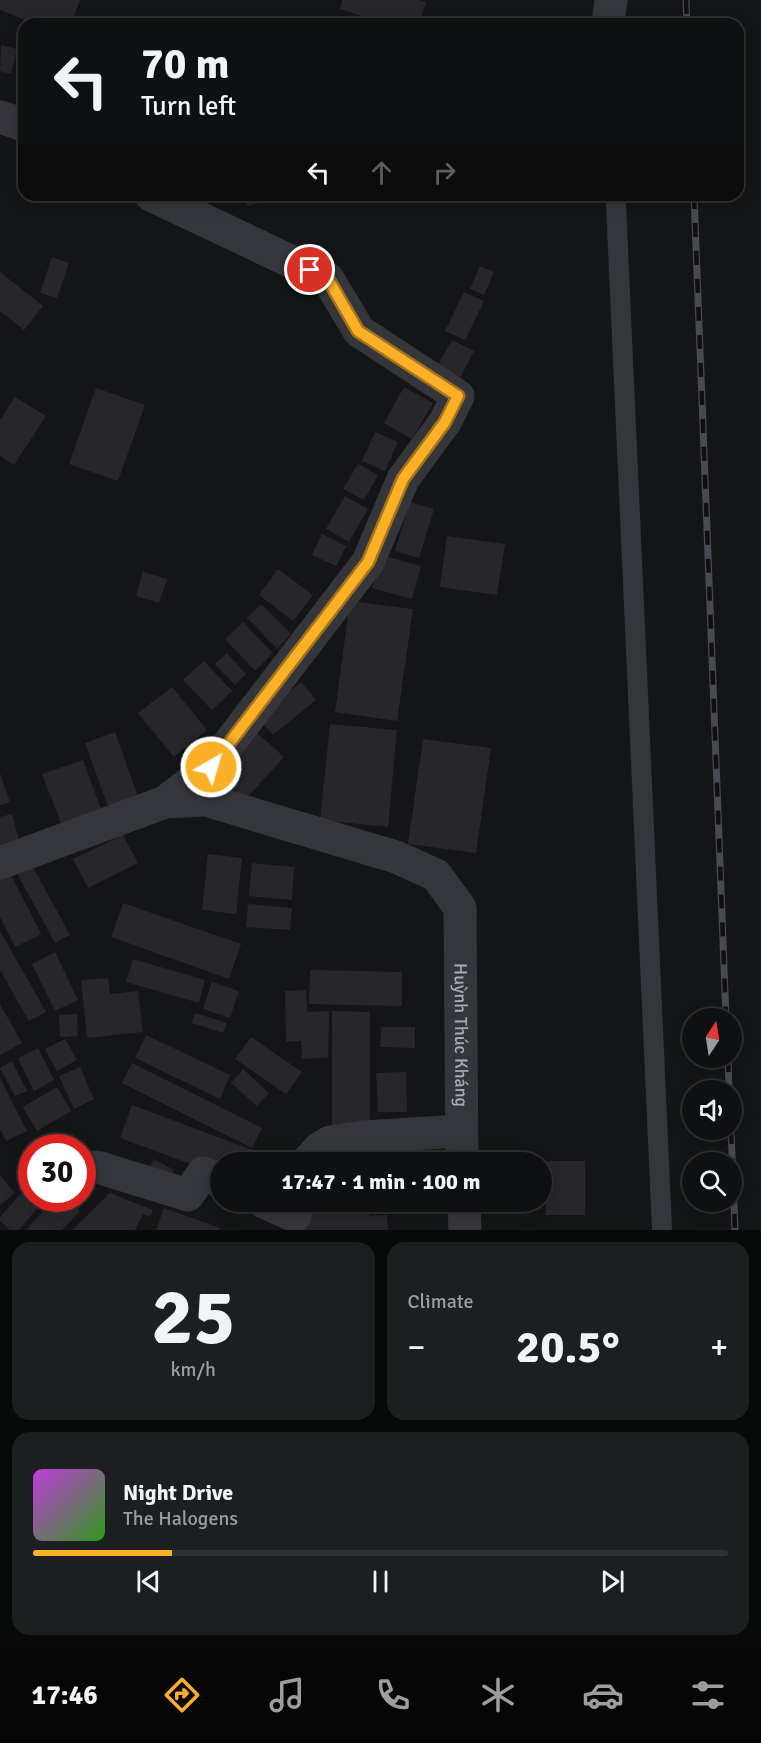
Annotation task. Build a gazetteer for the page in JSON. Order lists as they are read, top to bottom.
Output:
{
  "streets": {
    "street": ["Huỳnh Thúc Kháng"]
  },
  "north": "top",
  "page": {
    "turn": ["70 m", "Turn left"],
    "limit": "30",
    "trip": "17:47 · 1 min · 100 m",
    "tile": [
      ["25", "km/h"],
      "Climate"
    ],
    "heat": ["−", "20.5°", "+"],
    "song": ["Night Drive", "The Halogens"],
    "tabs": "17:46"
  }
}
